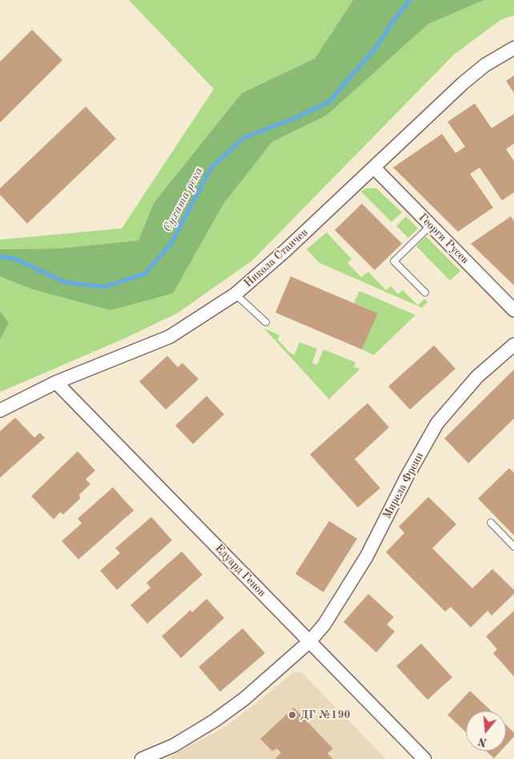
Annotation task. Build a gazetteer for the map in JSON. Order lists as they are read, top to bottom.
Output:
{
  "streets": {
    "street": [
      "Георги Русев",
      "Никола Станчев",
      "Мирела Френи",
      "Едуард Генов"
    ]
  },
  "crossings": [
    ["Георги Русев", "Никола Станчев"],
    ["Никола Станчев", "Едуард Генов"],
    ["Мирела Френи", "Едуард Генов"]
  ],
  "water": ["Сухата река"],
  "places": ["ДГ №190"],
  "north": "bottom"
}
